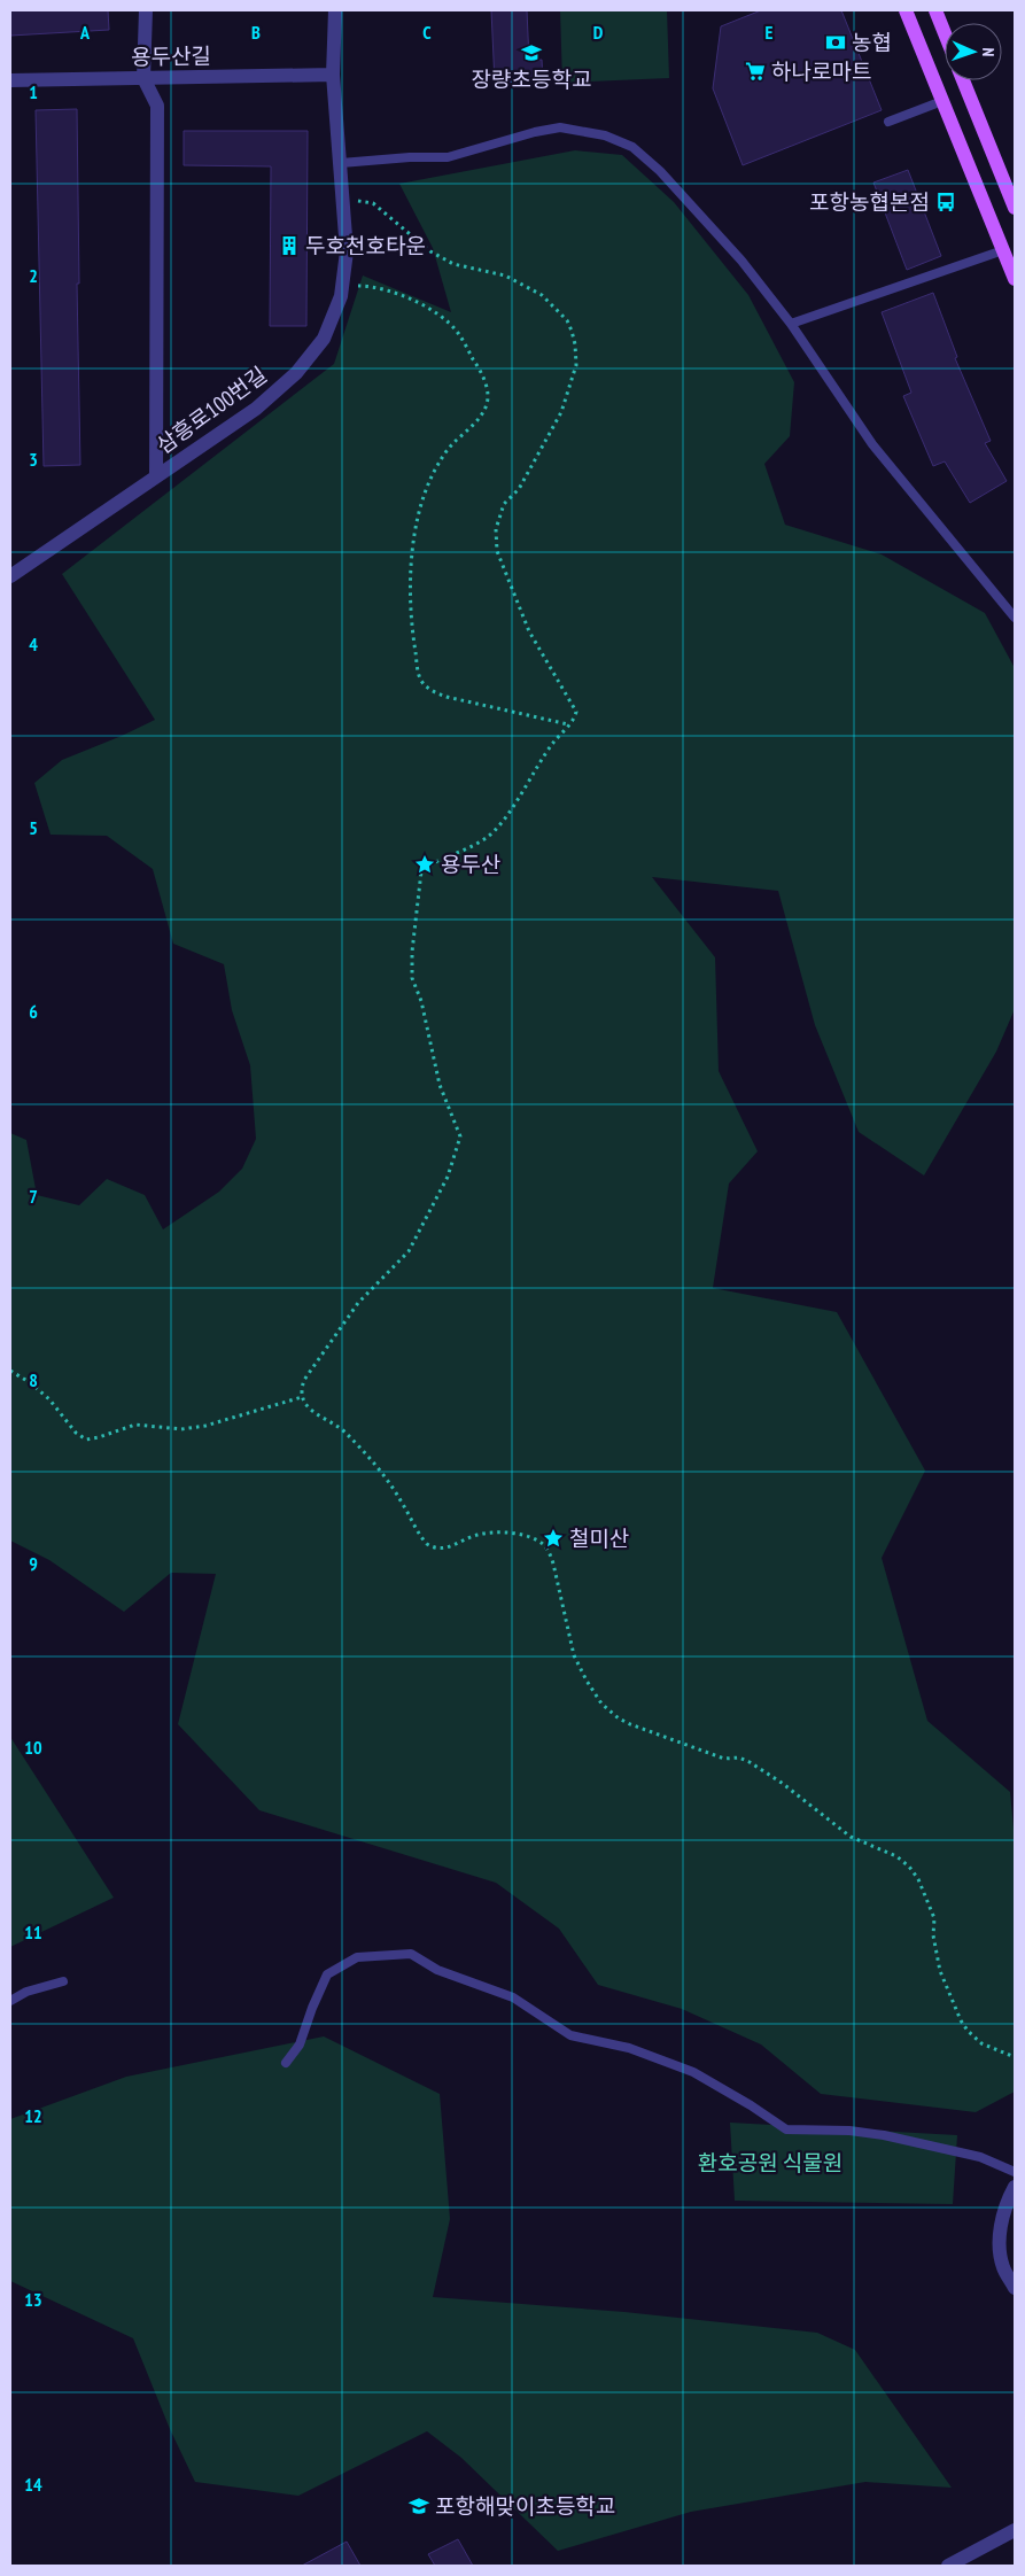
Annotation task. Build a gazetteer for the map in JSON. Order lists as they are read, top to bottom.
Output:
{
  "streets": {
    "street": ["용두산길", "삼흥로100번길"]
  },
  "crossings": [
    ["용두산길", "삼흥로100번길"]
  ],
  "parks": ["환호공원 식물원"],
  "places": {
    "bank": ["농협"],
    "school or university": ["장량초등학교", "포항해맞이초등학교"],
    "supermarket": ["하나로마트"],
    "bus stop": ["포항농협본점"],
    "building": ["두호천호타운"],
    "place": ["용두산", "철미산"]
  },
  "north": "right",
  "grid": {
    "columns": [
      "A",
      "B",
      "C",
      "D",
      "E"
    ],
    "rows": [
      "1",
      "2",
      "3",
      "4",
      "5",
      "6",
      "7",
      "8",
      "9",
      "10",
      "11",
      "12",
      "13",
      "14"
    ]
  }
}
